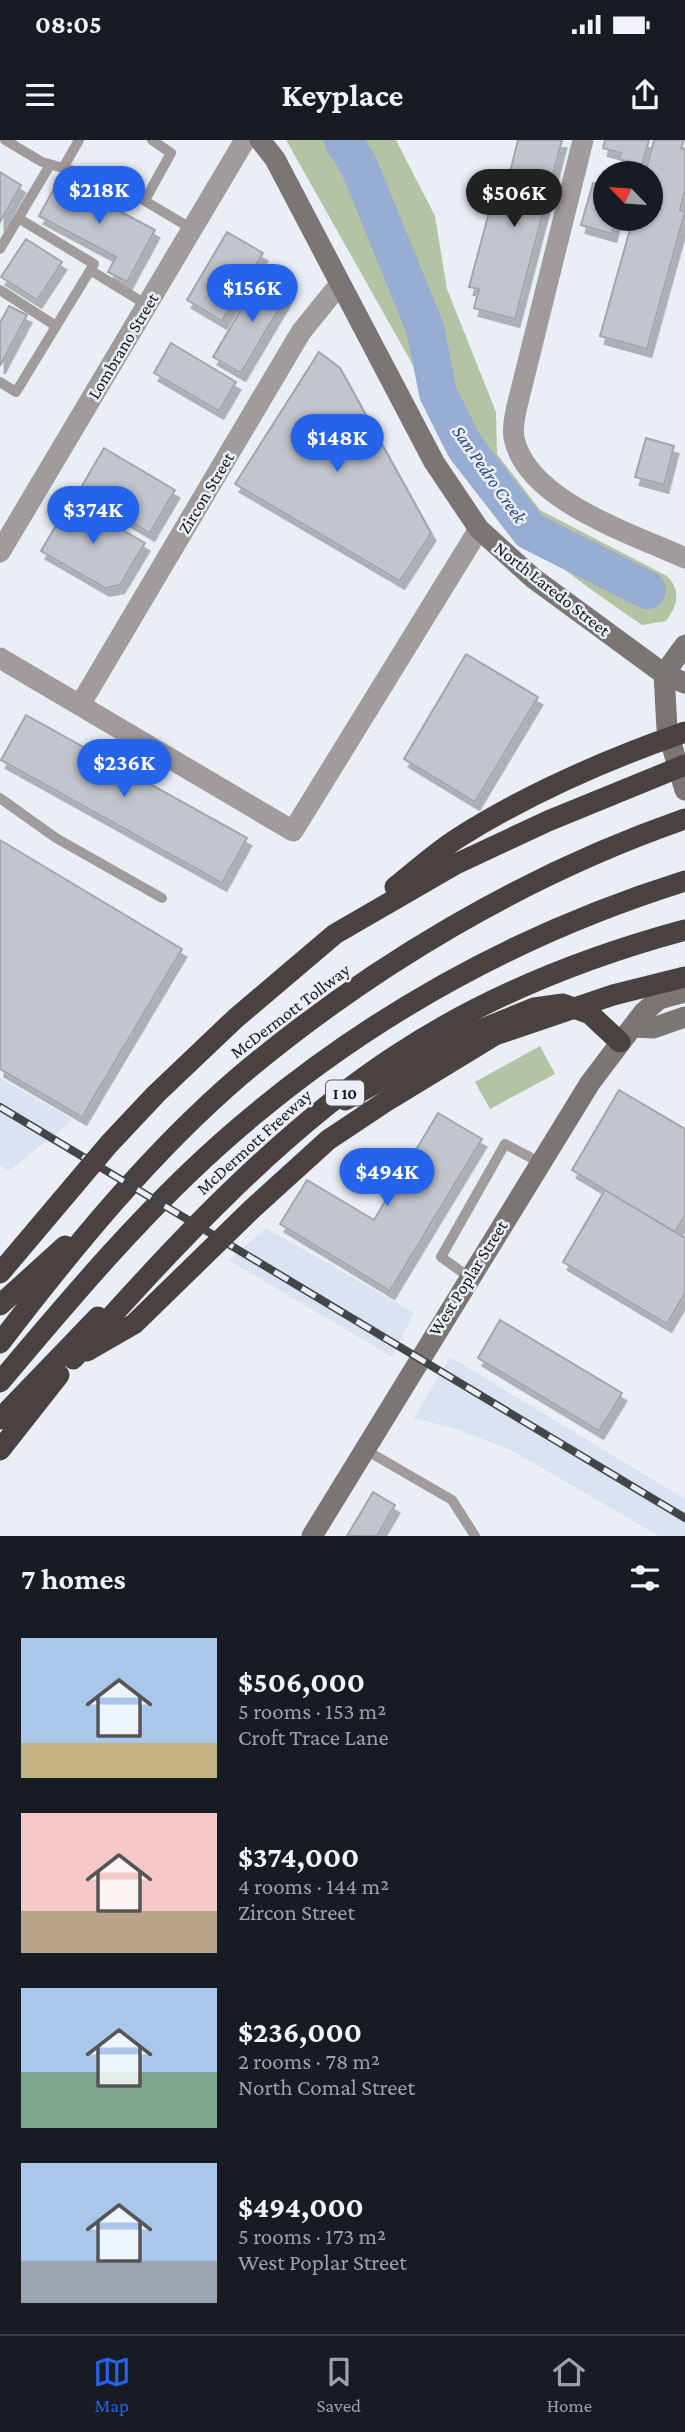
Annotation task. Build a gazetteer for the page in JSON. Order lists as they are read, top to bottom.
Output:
{
  "streets": {
    "highway": ["McDermott Tollway", "I 10", "McDermott Freeway"],
    "main road": ["North Laredo Street", "West Poplar Street"],
    "street": ["Lombrano Street", "Zircon Street"]
  },
  "crossings": [
    ["Zircon Street", "North Laredo Street"]
  ],
  "water": ["San Pedro Creek"],
  "north": "top left",
  "page": {
    "status": "08:05",
    "header": "Keyplace",
    "price": [
      "$218K",
      "$506K",
      "$156K",
      "$148K",
      "$374K",
      "$236K",
      "$494K"
    ],
    "heading": "7 homes",
    "list": [
      {
        "name": "$506,000",
        "note": "5 rooms · 153 m² · Croft Trace Lane"
      },
      {
        "name": "$374,000",
        "note": "4 rooms · 144 m² · Zircon Street"
      },
      {
        "name": "$236,000",
        "note": "2 rooms · 78 m² · North Comal Street"
      },
      {
        "name": "$494,000",
        "note": "5 rooms · 173 m² · West Poplar Street"
      }
    ],
    "tabs": ["Map", "Saved", "Home"]
  }
}
